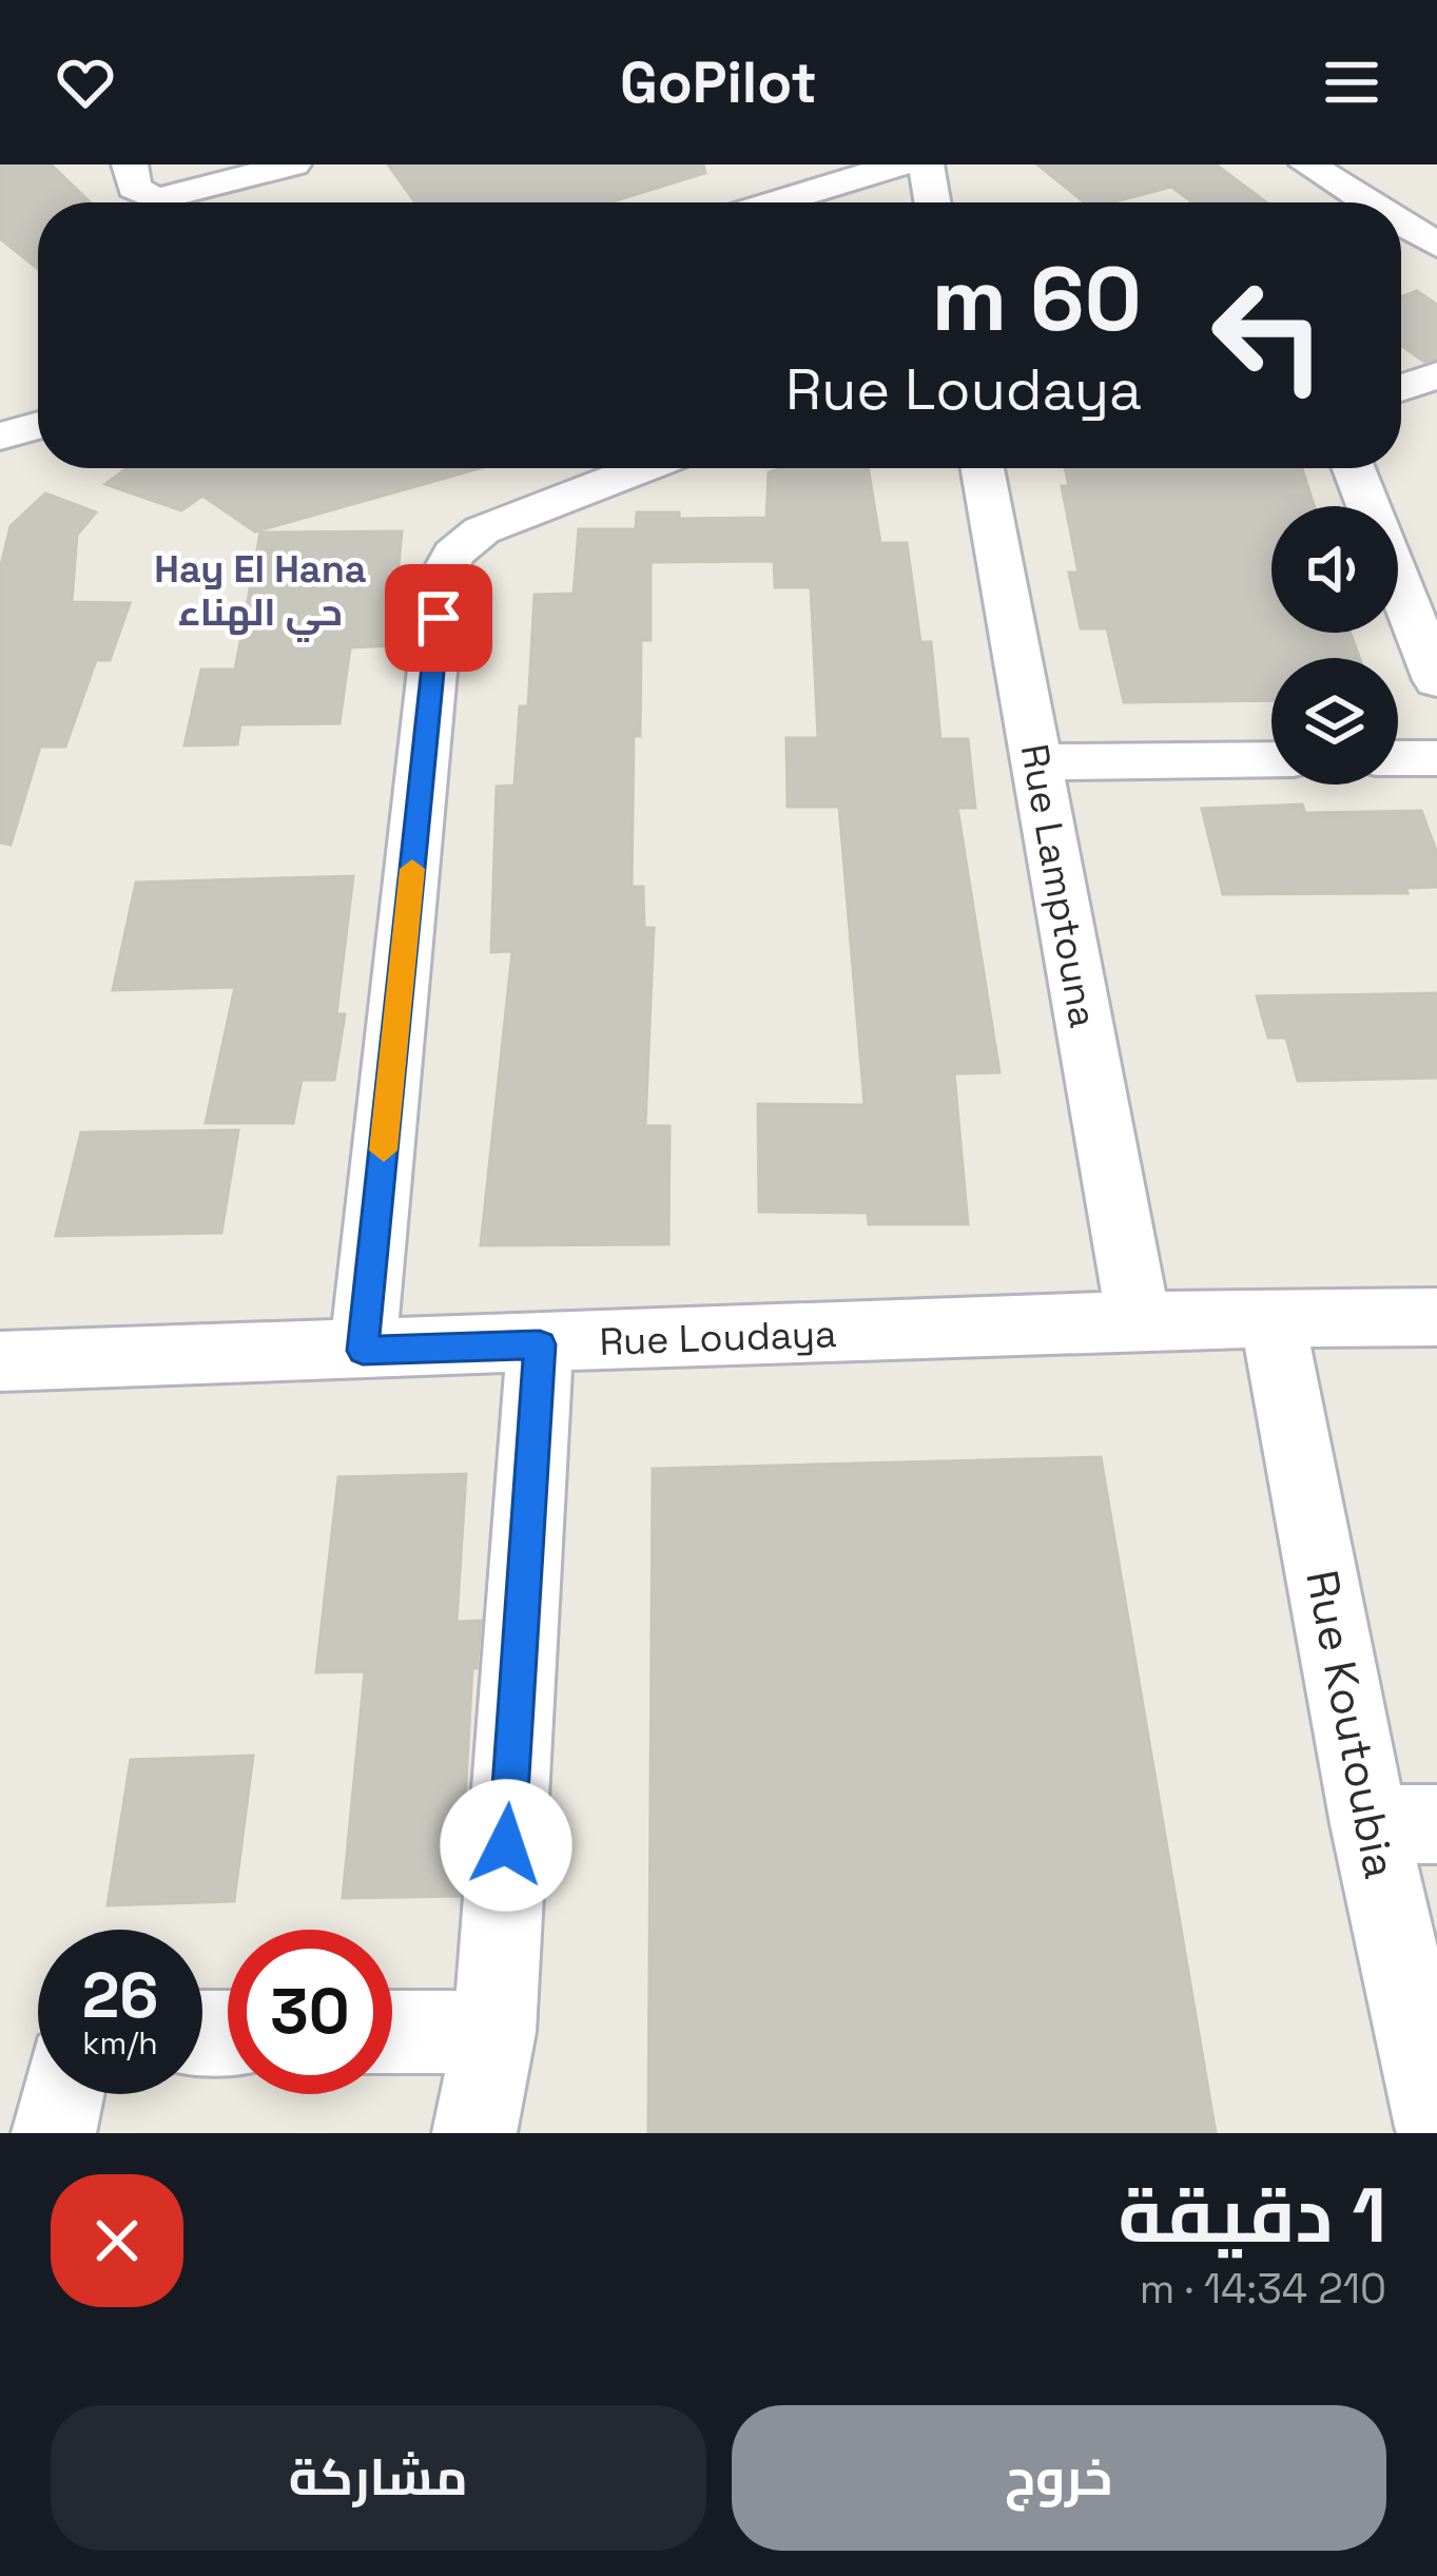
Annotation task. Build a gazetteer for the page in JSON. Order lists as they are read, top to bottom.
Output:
{
  "streets": {
    "street": ["Rue Lamptouna", "Rue Loudaya", "Rue Koutoubia"]
  },
  "crossings": [
    ["Rue Lamptouna", "Rue Loudaya"],
    ["Rue Loudaya", "Rue Koutoubia"]
  ],
  "districts": ["Hay El Hana حي الهناء"],
  "page": {
    "header": "GoPilot",
    "turn": ["60 m", "Rue Loudaya"],
    "speed": "26 km/h",
    "limit": "30",
    "heading": ["1 دقيقة", "210 m · 14:34"],
    "buttons": ["خروج", "مشاركة"]
  }
}
